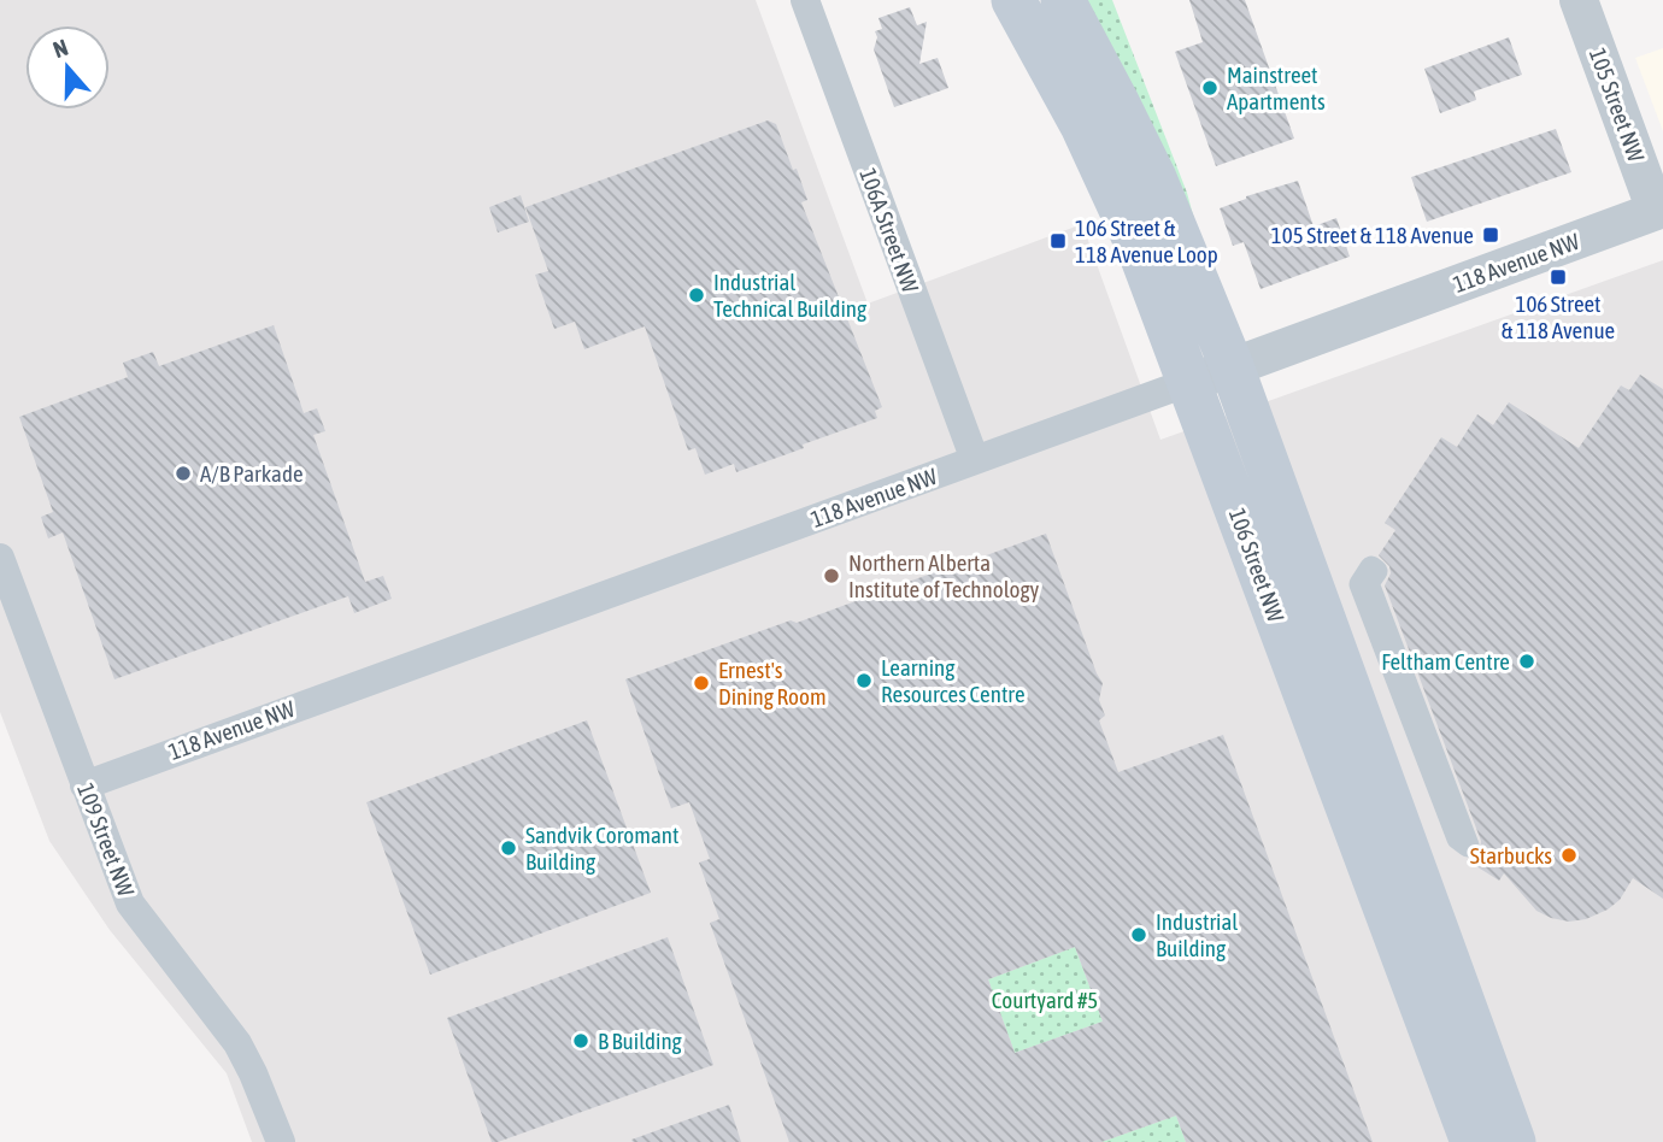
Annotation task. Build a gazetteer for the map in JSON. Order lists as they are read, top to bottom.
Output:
{
  "streets": {
    "main road": ["106 Street NW"],
    "street": [
      "105 Street NW",
      "106A Street NW",
      "118 Avenue NW",
      "109 Street NW"
    ]
  },
  "crossings": [
    ["105 Street NW", "118 Avenue NW"],
    ["106A Street NW", "118 Avenue NW"],
    ["118 Avenue NW", "106 Street NW"],
    ["118 Avenue NW", "109 Street NW"]
  ],
  "parks": ["Courtyard #5"],
  "places": {
    "other": [
      "Mainstreet Apartments",
      "Industrial Technical Building",
      "A/B Parkade",
      "Northern Alberta Institute of Technology",
      "Feltham Centre",
      "Learning Resources Centre",
      "Ernest's Dining Room",
      "Sandvik Coromant Building",
      "Starbucks",
      "Industrial Building",
      "B Building"
    ],
    "transit": ["105 Street & 118 Avenue", "106 Street & 118 Avenue Loop", "106 Street & 118 Avenue"]
  },
  "north": "top"
}
